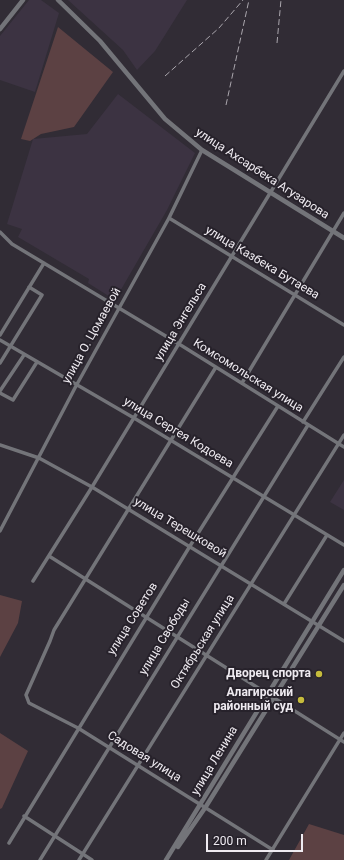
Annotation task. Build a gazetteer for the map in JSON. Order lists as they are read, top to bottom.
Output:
{
  "streets": {
    "street": [
      "улица Ахсарбека Агузарова",
      "улица Казбека Бутаева",
      "улица Энгельса",
      "улица О. Цомаевой",
      "Комсомольская улица",
      "улица Сергея Кодоева",
      "улица Терешковой",
      "улица Советов",
      "улица Свободы",
      "Октябрьская улица",
      "Садовая улица",
      "улица Ленина"
    ]
  },
  "crossings": [
    ["улица Ахсарбека Агузарова", "улица Энгельса"],
    ["улица Ахсарбека Агузарова", "улица О. Цомаевой"],
    ["улица Казбека Бутаева", "улица Энгельса"],
    ["улица Казбека Бутаева", "улица О. Цомаевой"],
    ["улица Энгельса", "Комсомольская улица"],
    ["улица Энгельса", "улица Сергея Кодоева"],
    ["улица Энгельса", "улица Терешковой"],
    ["улица О. Цомаевой", "Комсомольская улица"],
    ["улица О. Цомаевой", "улица Сергея Кодоева"],
    ["улица О. Цомаевой", "улица Терешковой"],
    ["Комсомольская улица", "улица Советов"],
    ["Комсомольская улица", "улица Свободы"],
    ["Комсомольская улица", "Октябрьская улица"],
    ["улица Сергея Кодоева", "улица Советов"],
    ["улица Сергея Кодоева", "улица Свободы"],
    ["улица Сергея Кодоева", "Октябрьская улица"],
    ["улица Терешковой", "улица Советов"],
    ["улица Терешковой", "улица Свободы"],
    ["улица Терешковой", "Октябрьская улица"],
    ["улица Терешковой", "улица Ленина"],
    ["улица Советов", "Садовая улица"],
    ["улица Свободы", "Садовая улица"],
    ["Октябрьская улица", "Садовая улица"],
    ["Садовая улица", "улица Ленина"]
  ],
  "places": ["Дворец спорта", "Алагирский районный суд"],
  "scale_bar": "200 m"
}
